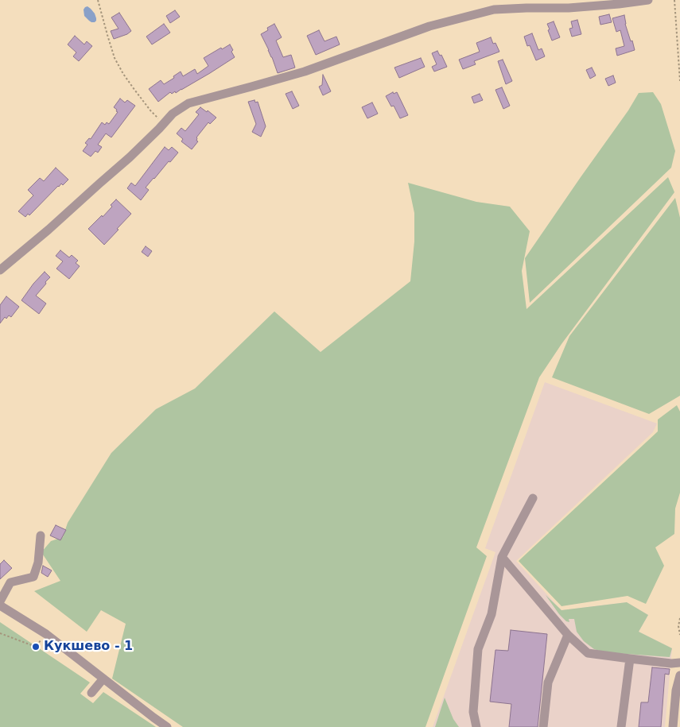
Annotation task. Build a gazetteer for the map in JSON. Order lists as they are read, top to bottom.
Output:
{
  "places": ["Кукшево - 1"]
}
